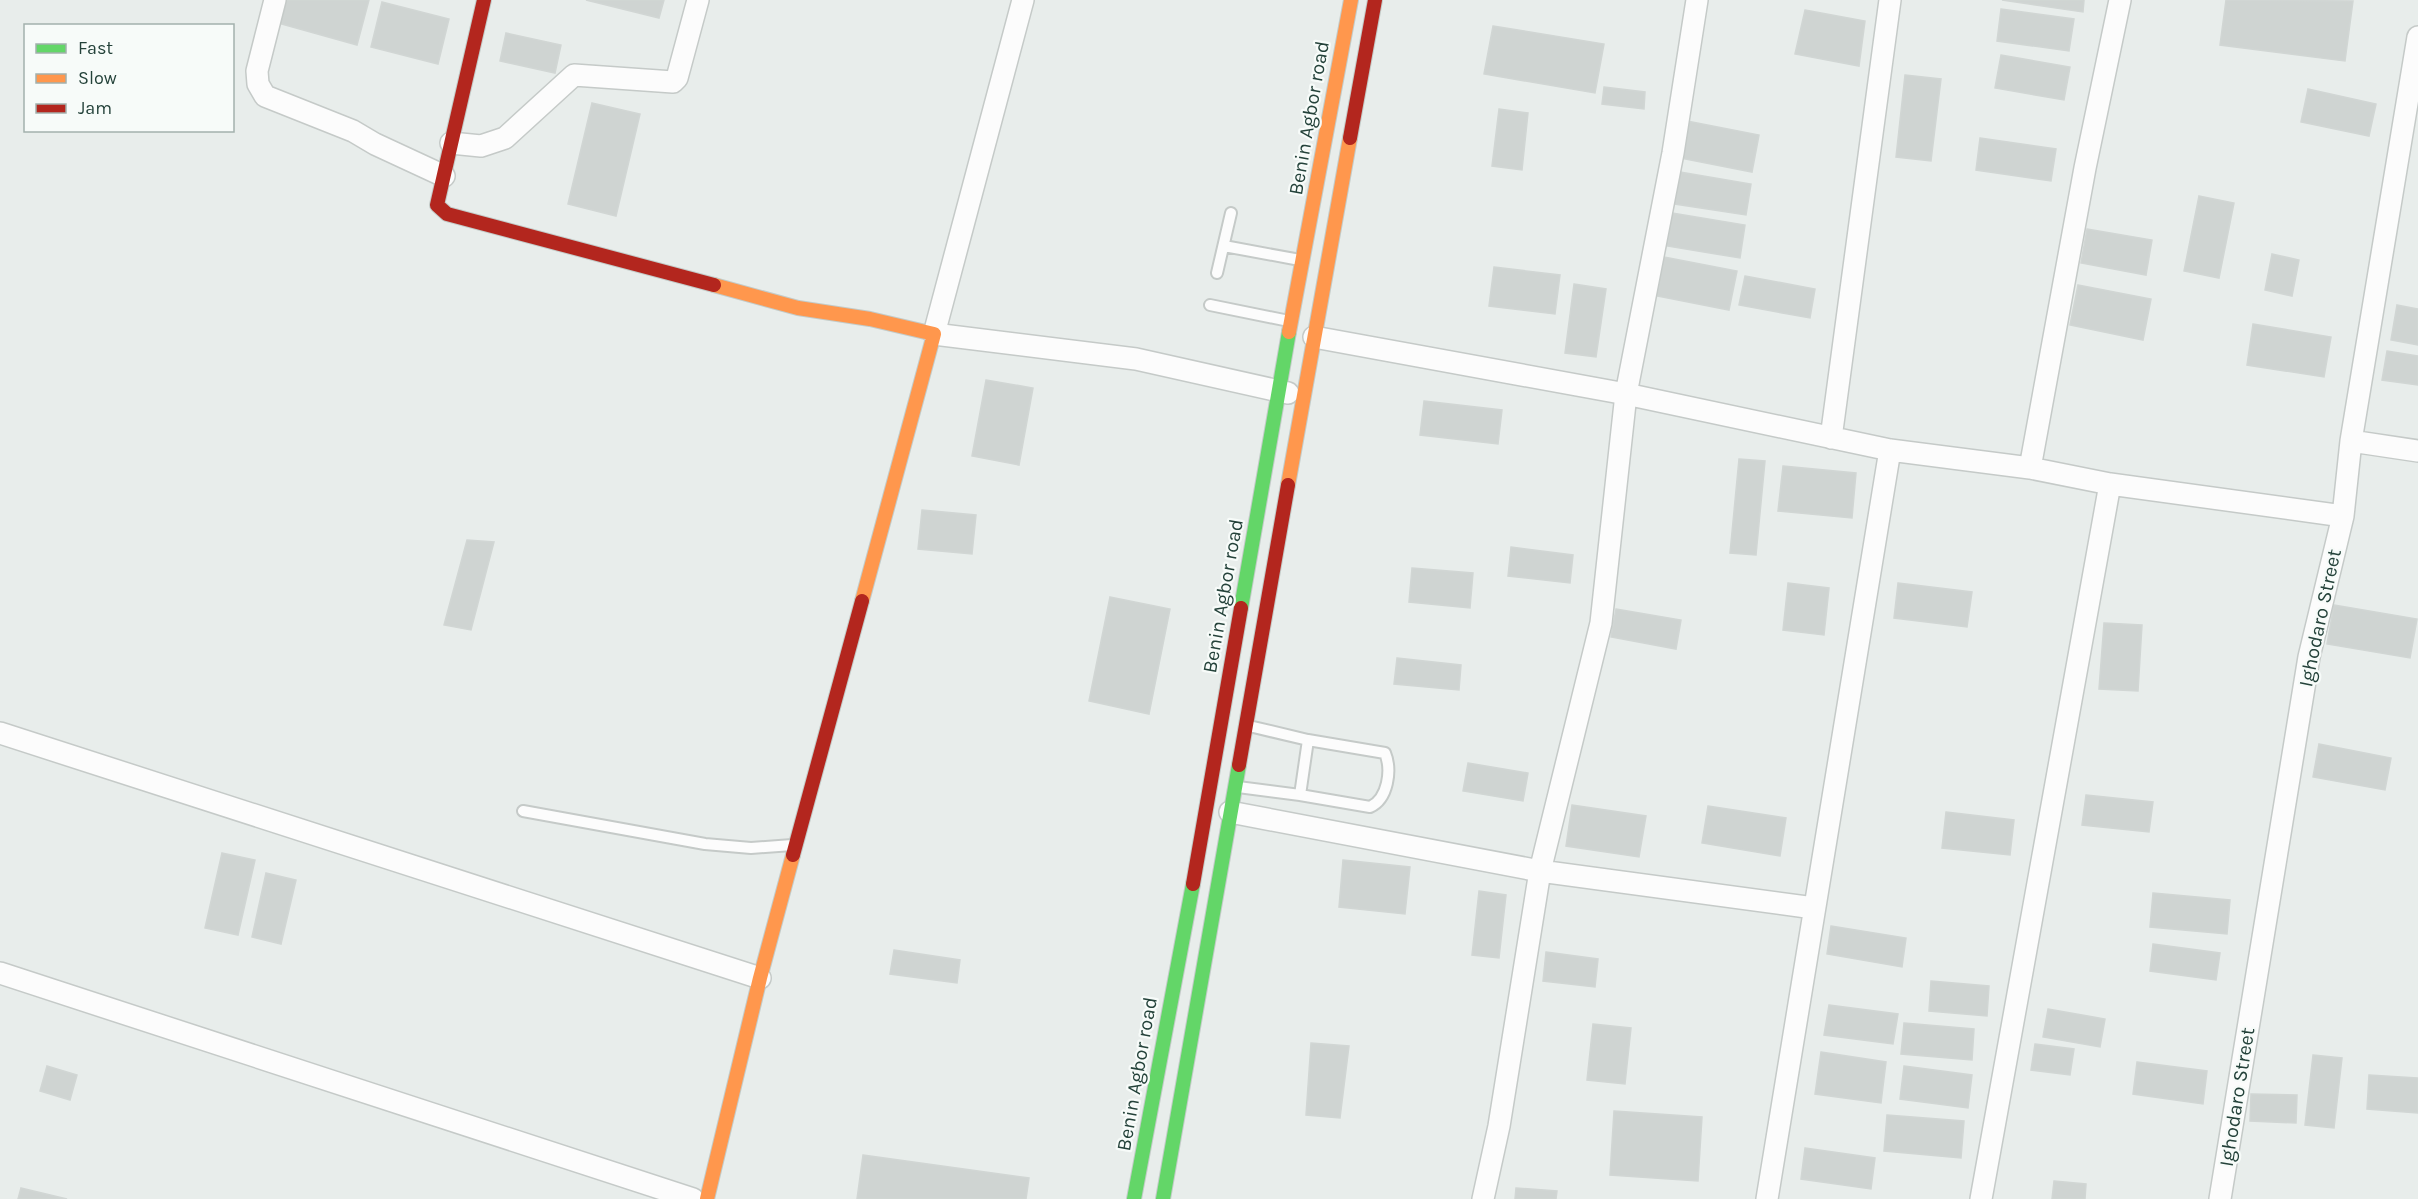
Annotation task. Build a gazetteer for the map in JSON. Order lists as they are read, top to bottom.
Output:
{
  "streets": {
    "main road": ["Benin Agbor road"],
    "street": ["Ighodaro Street"]
  },
  "legend": ["Fast", "Slow", "Jam"]
}
